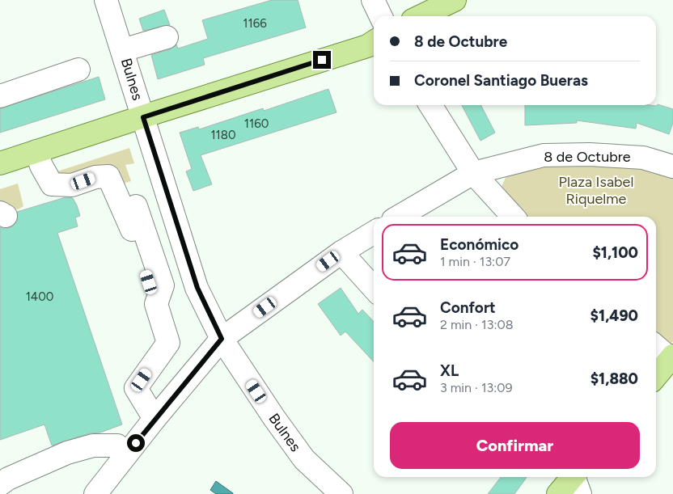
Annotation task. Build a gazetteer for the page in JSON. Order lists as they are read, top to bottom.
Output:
{
  "streets": {
    "street": ["Bulnes", "8 de Octubre"]
  },
  "parks": ["Plaza Isabel Riquelme"],
  "house_numbers": [
    "1166",
    "1160",
    "1180",
    "1400"
  ],
  "page": {
    "banner": ["8 de Octubre", "Coronel Santiago Bueras"],
    "list": [
      {
        "name": "Económico",
        "note": "1 min · 13:07",
        "value": "$1,100"
      },
      {
        "name": "Confort",
        "note": "2 min · 13:08",
        "value": "$1,490"
      },
      {
        "name": "XL",
        "note": "3 min · 13:09",
        "value": "$1,880"
      }
    ],
    "buttons": "Confirmar"
  }
}
